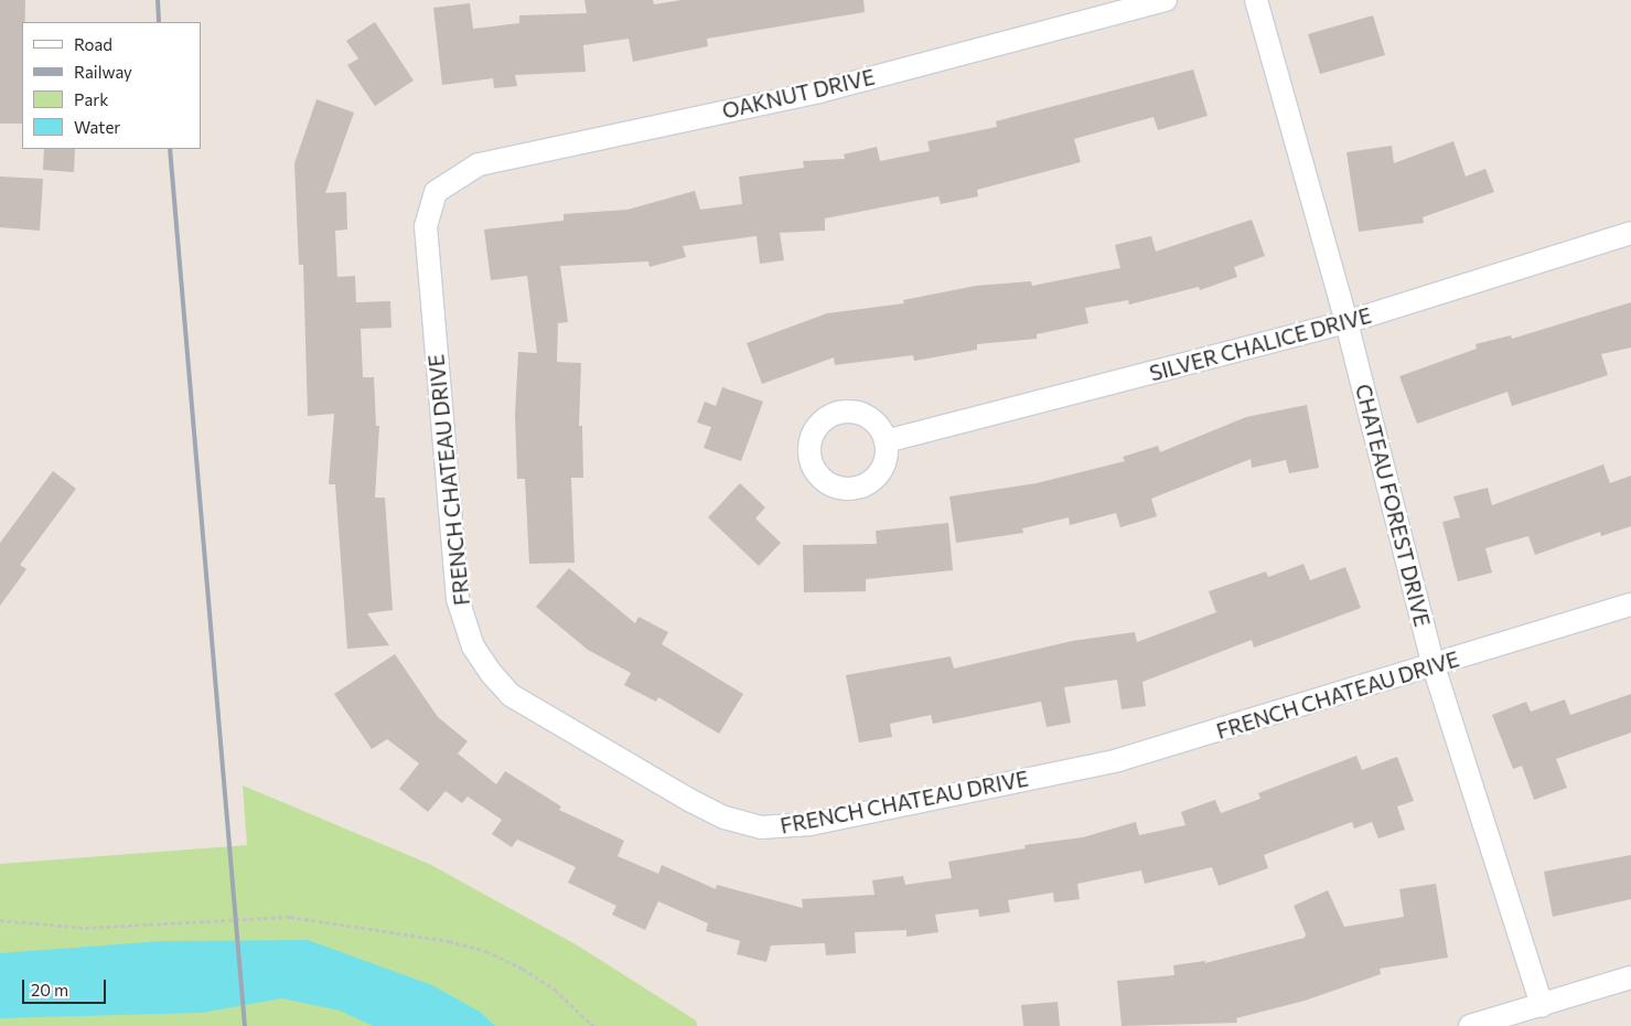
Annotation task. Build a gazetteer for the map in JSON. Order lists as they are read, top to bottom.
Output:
{
  "streets": {
    "street": [
      "OAKNUT DRIVE",
      "SILVER CHALICE DRIVE",
      "FRENCH CHATEAU DRIVE",
      "CHATEAU FOREST DRIVE"
    ]
  },
  "crossings": [
    ["OAKNUT DRIVE", "FRENCH CHATEAU DRIVE"],
    ["SILVER CHALICE DRIVE", "CHATEAU FOREST DRIVE"],
    ["FRENCH CHATEAU DRIVE", "CHATEAU FOREST DRIVE"]
  ],
  "legend": [
    "Road",
    "Railway",
    "Park",
    "Water"
  ],
  "scale_bar": "20 m"
}
